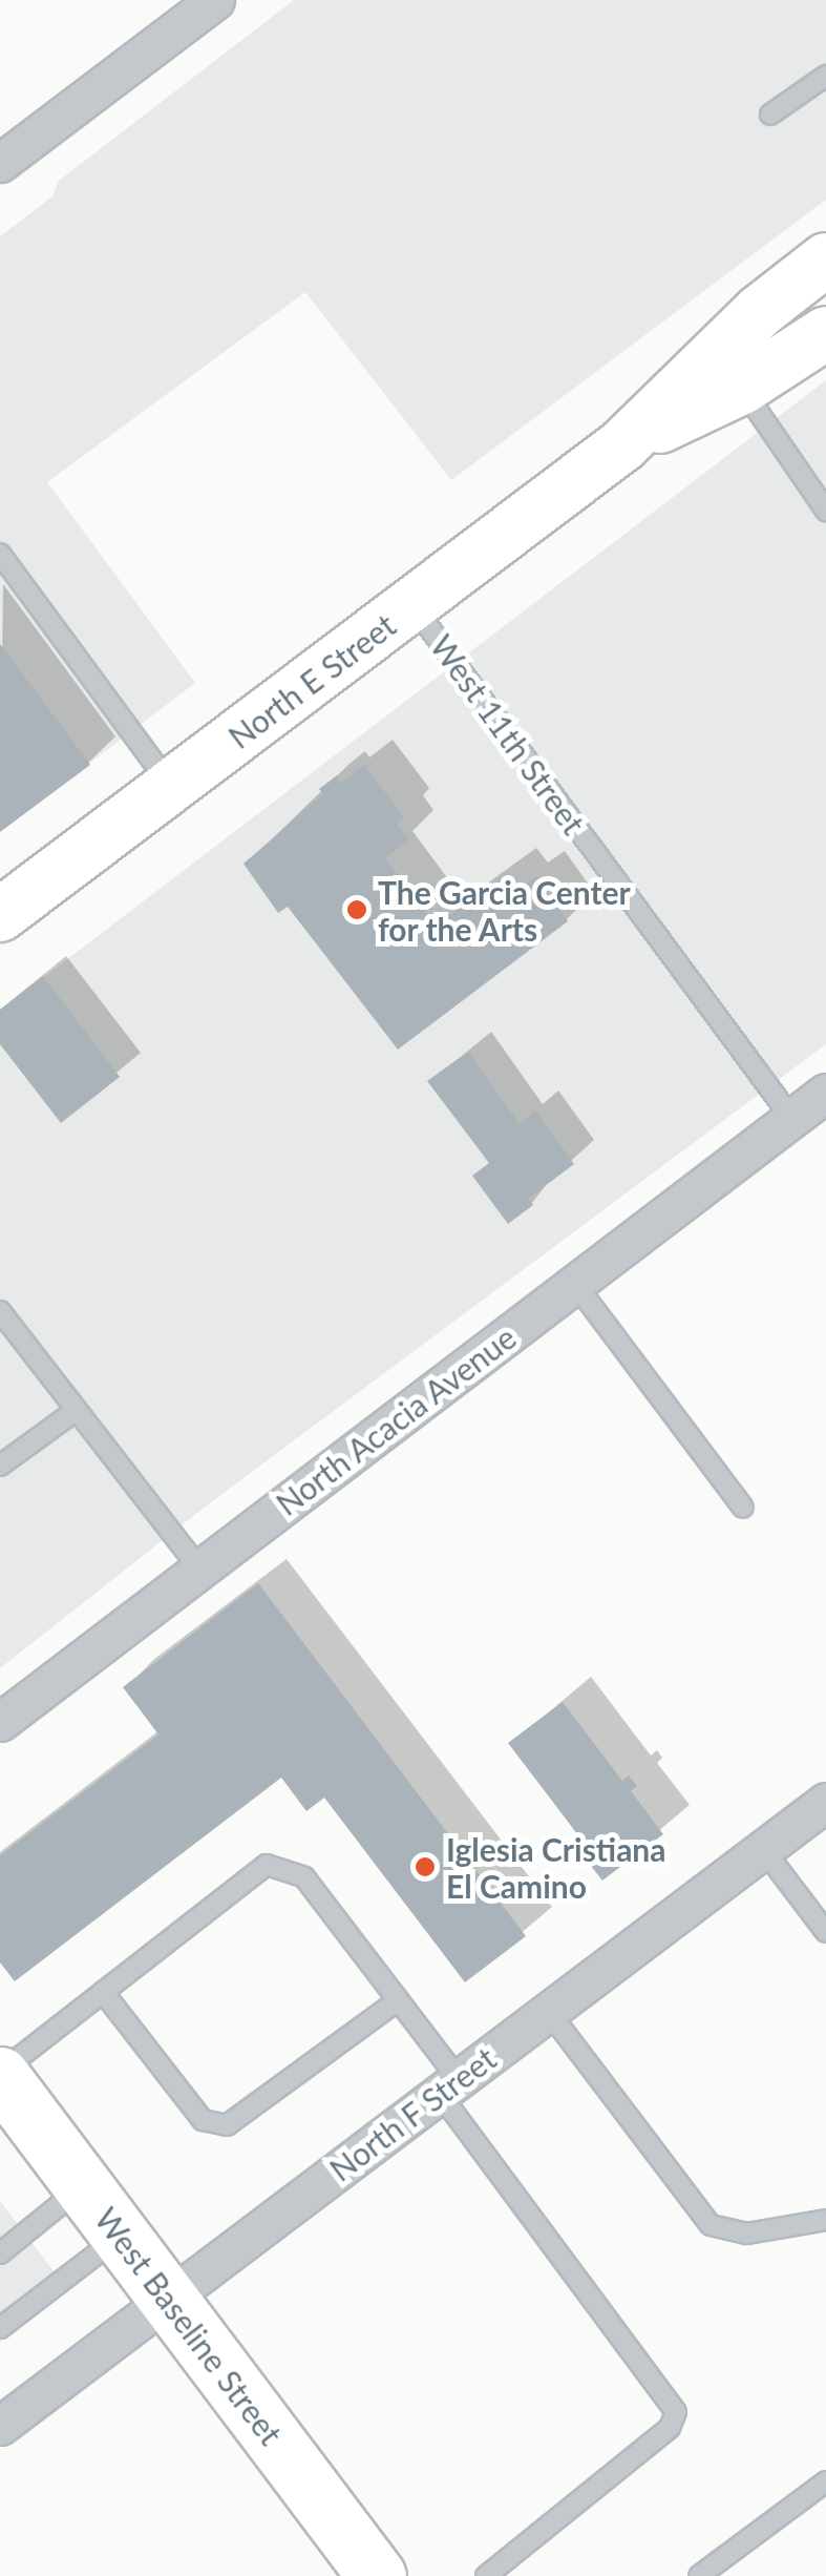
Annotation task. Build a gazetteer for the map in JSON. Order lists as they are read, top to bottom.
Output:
{
  "streets": {
    "main road": ["North E Street", "West Baseline Street"],
    "street": ["North Acacia Avenue", "North F Street"],
    "lane": ["West 11th Street"]
  },
  "crossings": [
    ["North E Street", "West 11th Street"],
    ["West 11th Street", "North Acacia Avenue"],
    ["North F Street", "West Baseline Street"]
  ],
  "places": ["The Garcia Center for the Arts", "Iglesia Cristiana El Camino"]
}
